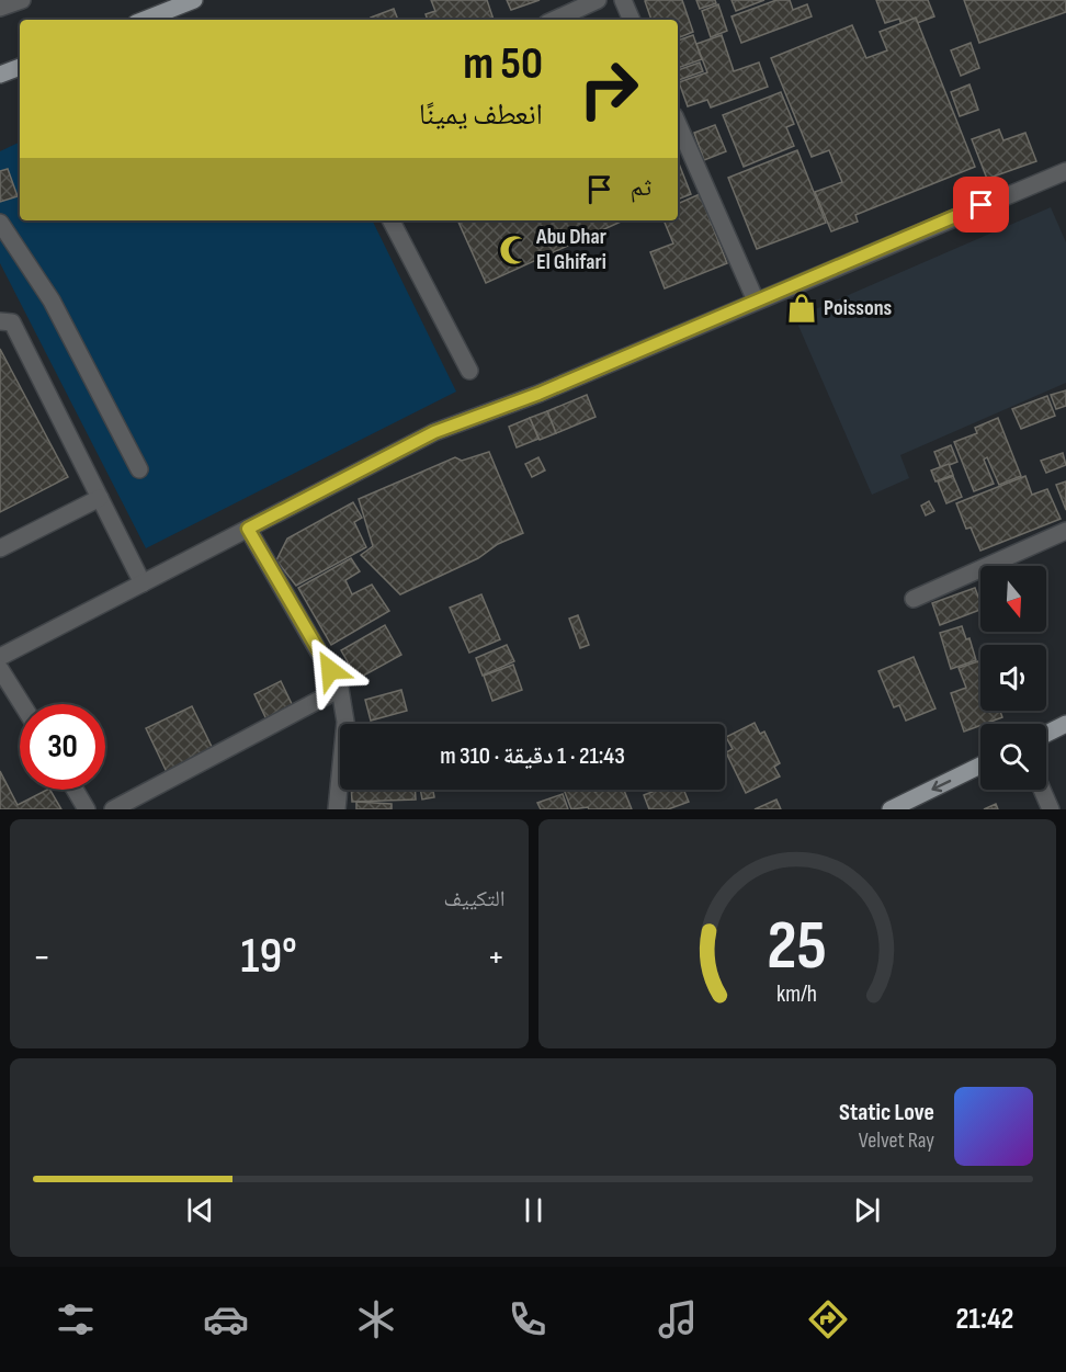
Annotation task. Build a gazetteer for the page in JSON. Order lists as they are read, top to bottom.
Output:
{
  "places": {
    "mosque": ["Abu Dhar El Ghifari"],
    "shop": ["Poissons"]
  },
  "north": "bottom",
  "page": {
    "turn": ["50 m", "انعطف يمينًا"],
    "then": "ثم",
    "limit": "30",
    "trip": "21:43 · 1 دقيقة · 310 m",
    "tile": "التكييف",
    "heat": ["−", "19°", "+"],
    "song": ["Static Love", "Velvet Ray"],
    "tabs": "21:42",
    "gauge": ["25", "km/h"]
  }
}
